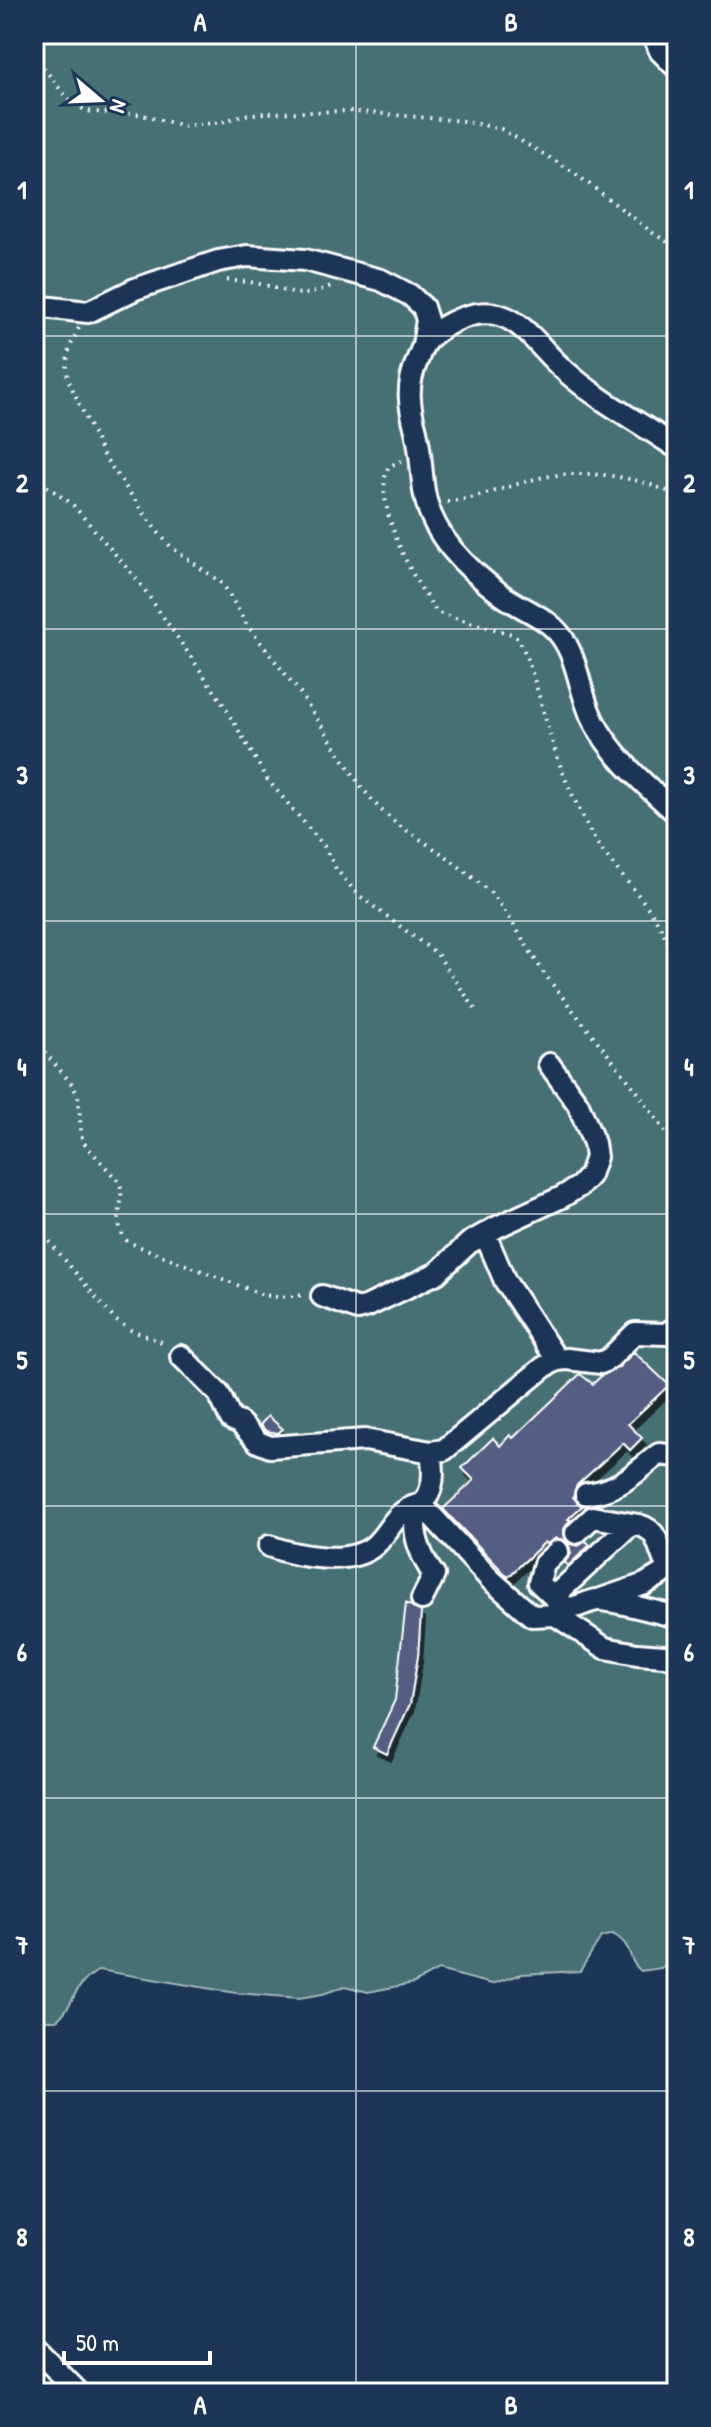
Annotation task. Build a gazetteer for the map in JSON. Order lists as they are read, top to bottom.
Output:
{
  "scale_bar": "50 m",
  "north": "right",
  "grid": {
    "columns": ["A", "B"],
    "rows": [
      "1",
      "2",
      "3",
      "4",
      "5",
      "6",
      "7",
      "8"
    ]
  }
}
